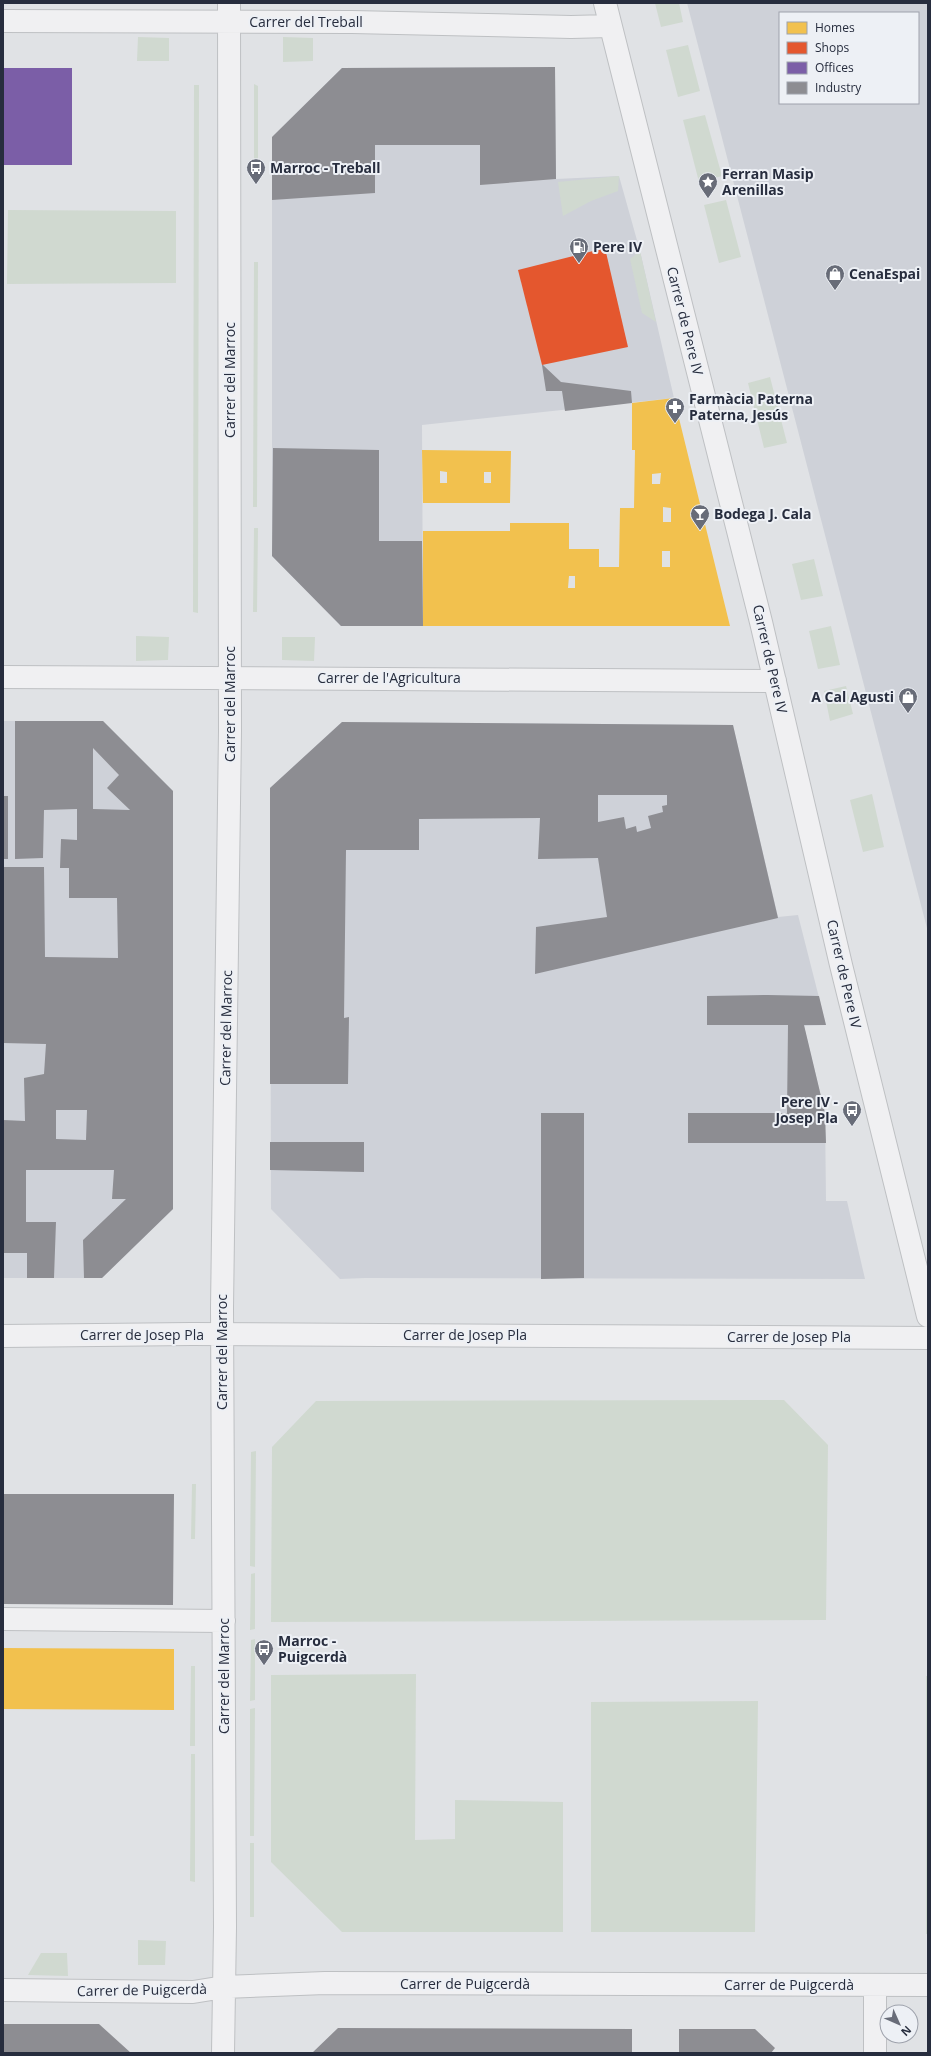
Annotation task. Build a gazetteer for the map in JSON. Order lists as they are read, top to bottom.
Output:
{
  "streets": {
    "street": [
      "Carrer del Treball",
      "Carrer de Pere IV",
      "Carrer del Marroc",
      "Carrer de l'Agricultura",
      "Carrer de Josep Pla",
      "Carrer de Puigcerdà"
    ]
  },
  "crossings": [
    ["Carrer del Treball", "Carrer de Pere IV"],
    ["Carrer del Treball", "Carrer del Marroc"],
    ["Carrer de Pere IV", "Carrer de l'Agricultura"],
    ["Carrer del Marroc", "Carrer de l'Agricultura"],
    ["Carrer del Marroc", "Carrer de Josep Pla"],
    ["Carrer del Marroc", "Carrer de Puigcerdà"]
  ],
  "places": {
    "bus stop": ["Marroc - Treball", "Pere IV - Josep Pla", "Marroc - Puigcerdà"],
    "place": ["Ferran Masip Arenillas"],
    "fuel station": ["Pere IV"],
    "shop": ["CenaEspai", "A Cal Agusti"],
    "pharmacy": ["Farmàcia Paterna Paterna, Jesús"],
    "bar": ["Bodega J. Cala"]
  },
  "legend": [
    "Homes",
    "Shops",
    "Offices",
    "Industry"
  ],
  "north": "bottom right"
}
